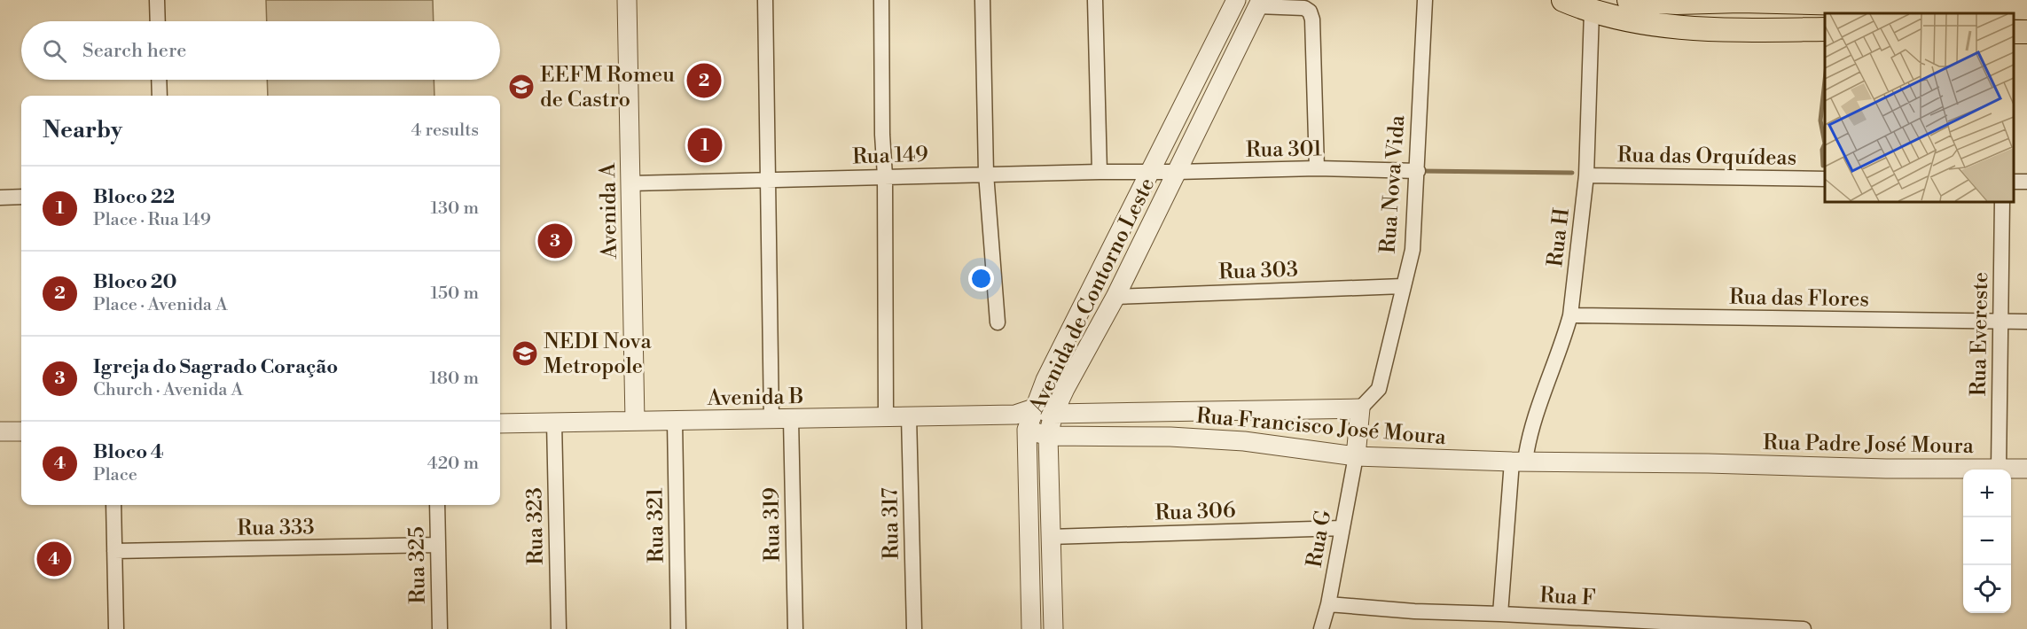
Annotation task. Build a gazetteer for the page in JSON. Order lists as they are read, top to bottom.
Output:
{
  "streets": {
    "street": [
      "Rua 301",
      "Rua 149",
      "Rua das Orquídeas",
      "Rua Nova Vida",
      "Avenida A",
      "Rua H",
      "Rua 303",
      "Avenida de Contorno Leste",
      "Rua das Flores",
      "Rua Evereste",
      "Avenida B",
      "Rua Francisco José Moura",
      "Rua Padre José Moura",
      "Rua 306",
      "Rua 317",
      "Rua 319",
      "Rua 321",
      "Rua 323",
      "Rua 333",
      "Rua G",
      "Rua 325",
      "Rua F"
    ]
  },
  "crossings": [
    ["Rua 301", "Rua 149"],
    ["Rua 301", "Rua Nova Vida"],
    ["Rua 301", "Avenida de Contorno Leste"],
    ["Rua 149", "Avenida A"],
    ["Rua 149", "Avenida de Contorno Leste"],
    ["Rua das Orquídeas", "Rua H"],
    ["Rua Nova Vida", "Rua 303"],
    ["Rua Nova Vida", "Rua Francisco José Moura"],
    ["Avenida A", "Avenida B"],
    ["Rua H", "Rua das Flores"],
    ["Rua H", "Rua Francisco José Moura"],
    ["Rua H", "Rua F"],
    ["Rua 303", "Avenida de Contorno Leste"],
    ["Avenida de Contorno Leste", "Avenida B"],
    ["Avenida de Contorno Leste", "Rua Francisco José Moura"],
    ["Avenida de Contorno Leste", "Rua 306"],
    ["Rua das Flores", "Rua Evereste"],
    ["Rua Evereste", "Rua Padre José Moura"],
    ["Avenida B", "Rua Francisco José Moura"],
    ["Avenida B", "Rua 317"],
    ["Avenida B", "Rua 319"],
    ["Avenida B", "Rua 321"],
    ["Avenida B", "Rua 323"],
    ["Rua Francisco José Moura", "Rua Padre José Moura"],
    ["Rua Francisco José Moura", "Rua G"],
    ["Rua 306", "Rua G"],
    ["Rua 333", "Rua 325"],
    ["Rua G", "Rua F"]
  ],
  "places": {
    "school or university": ["EEFM Romeu de Castro", "NEDI Nova Metropole"]
  },
  "page": {
    "search": "Search here",
    "pins": [
      "2",
      "1",
      "3",
      "4"
    ],
    "heading": ["Nearby", "4 results"],
    "list": [
      {
        "mark": "1",
        "name": "Bloco 22",
        "note": "Place · Rua 149",
        "value": "130 m"
      },
      {
        "mark": "2",
        "name": "Bloco 20",
        "note": "Place · Avenida A",
        "value": "150 m"
      },
      {
        "mark": "3",
        "name": "Igreja do Sagrado Coração",
        "note": "Church · Avenida A",
        "value": "180 m"
      },
      {
        "mark": "4",
        "name": "Bloco 4",
        "note": "Place",
        "value": "420 m"
      }
    ],
    "map_buttons": ["+", "−"]
  }
}
